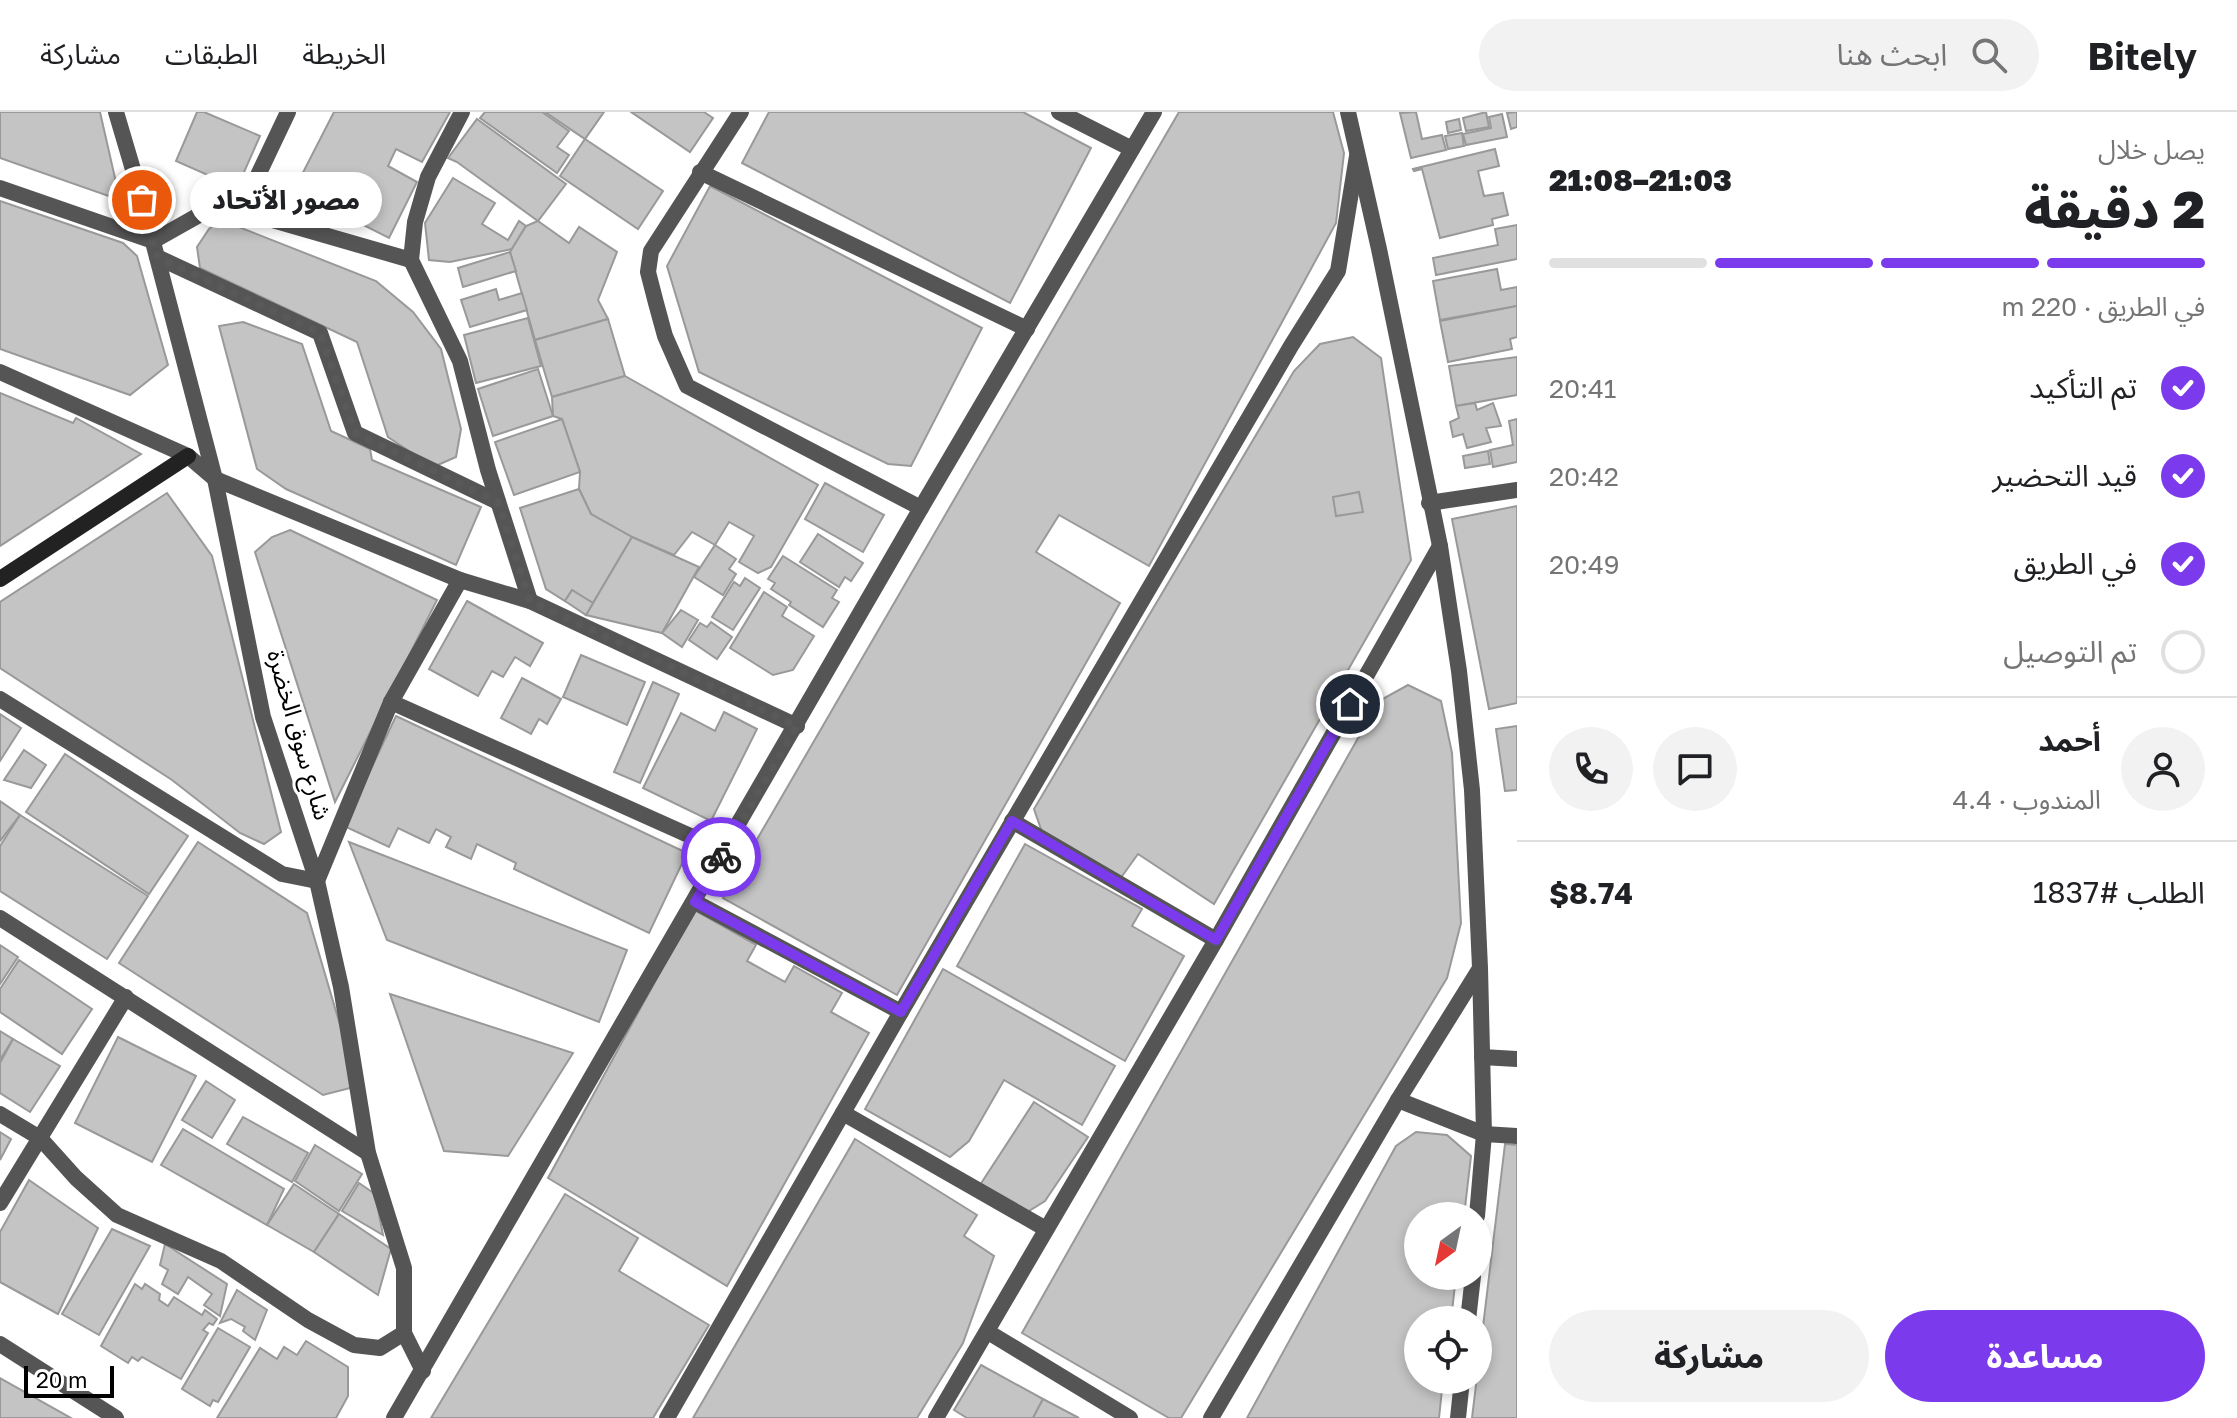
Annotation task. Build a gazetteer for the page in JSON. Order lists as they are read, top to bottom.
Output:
{
  "streets": {
    "street": ["شارع سوق الخضرة"]
  },
  "places": ["مصور اﻷتحاد"],
  "scale_bar": "20 m",
  "north": "bottom left",
  "page": {
    "header": "Bitely",
    "search": "ابحث هنا",
    "nav": ["الخريطة", "الطبقات", "مشاركة"],
    "heading": ["2 دقيقة", "يصل خلال", "21:03–21:08"],
    "panel": [
      "أحمد",
      "المندوب · 4.4",
      "الطلب #1837",
      "$8.74"
    ],
    "bubble": "مصور اﻷتحاد",
    "bar": "في الطريق · 220 m",
    "list": [
      ["تم التأكيد", "20:41"],
      ["قيد التحضير", "20:42"],
      ["في الطريق", "20:49"],
      "تم التوصيل"
    ],
    "buttons": ["مساعدة", "مشاركة"],
    "scale": "20 m"
  }
}
